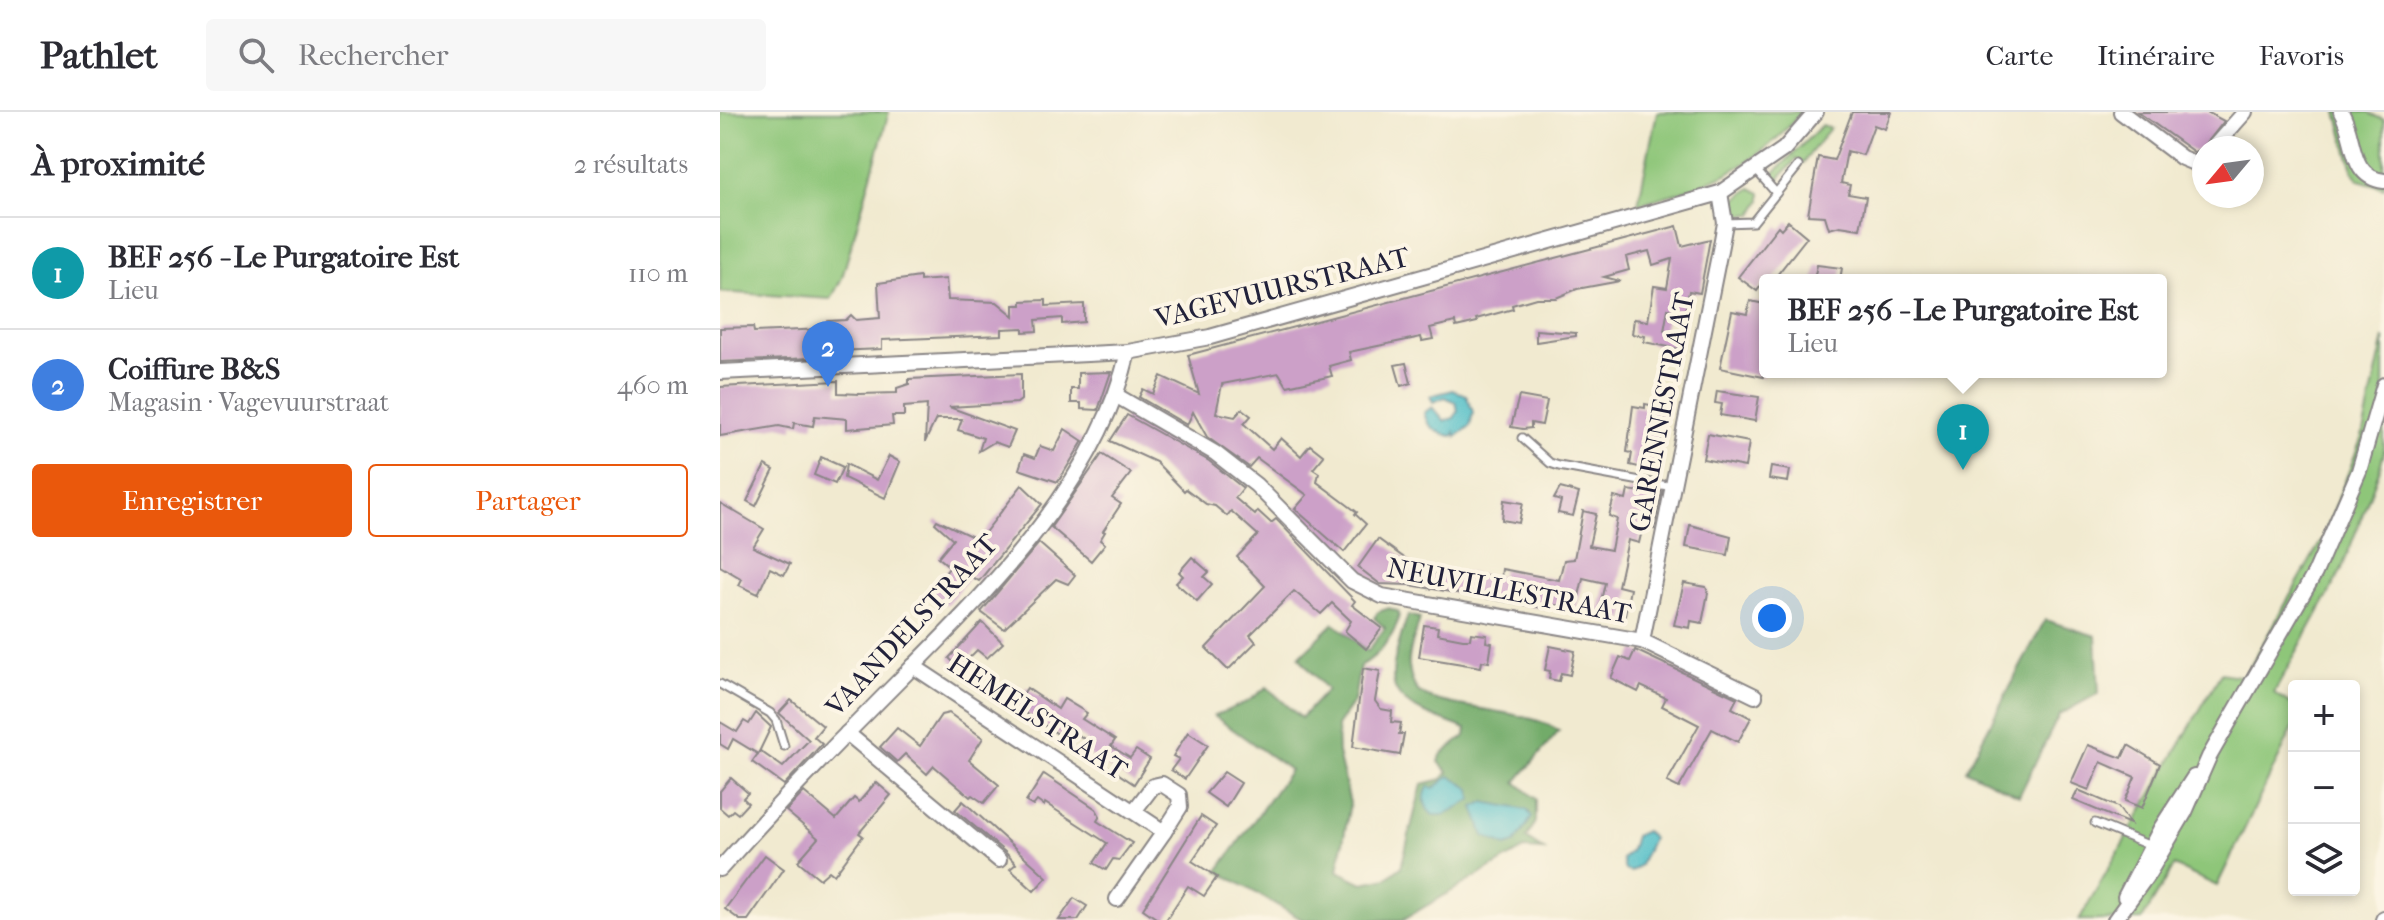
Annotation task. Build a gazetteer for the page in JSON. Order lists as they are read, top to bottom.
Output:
{
  "streets": {
    "street": [
      "VAGEVUURSTRAAT",
      "GARENNESTRAAT",
      "NEUVILLESTRAAT",
      "VAANDELSTRAAT",
      "HEMELSTRAAT"
    ]
  },
  "crossings": [
    ["VAGEVUURSTRAAT", "GARENNESTRAAT"],
    ["VAGEVUURSTRAAT", "VAANDELSTRAAT"],
    ["GARENNESTRAAT", "NEUVILLESTRAAT"],
    ["NEUVILLESTRAAT", "VAANDELSTRAAT"],
    ["VAANDELSTRAAT", "HEMELSTRAAT"]
  ],
  "north": "bottom left",
  "page": {
    "header": "Pathlet",
    "search": "Rechercher",
    "nav": ["Carte", "Itinéraire", "Favoris"],
    "heading": ["À proximité", "2 résultats"],
    "list": [
      {
        "mark": "1",
        "name": "BEF 256 - Le Purgatoire Est",
        "note": "Lieu",
        "value": "110 m"
      },
      {
        "mark": "2",
        "name": "Coiffure B&S",
        "note": "Magasin · Vagevuurstraat",
        "value": "460 m"
      }
    ],
    "popup": ["BEF 256 - Le Purgatoire Est", "Lieu"],
    "pins": ["2", "1"],
    "buttons": ["Enregistrer", "Partager"],
    "map_buttons": ["+", "−"]
  }
}
